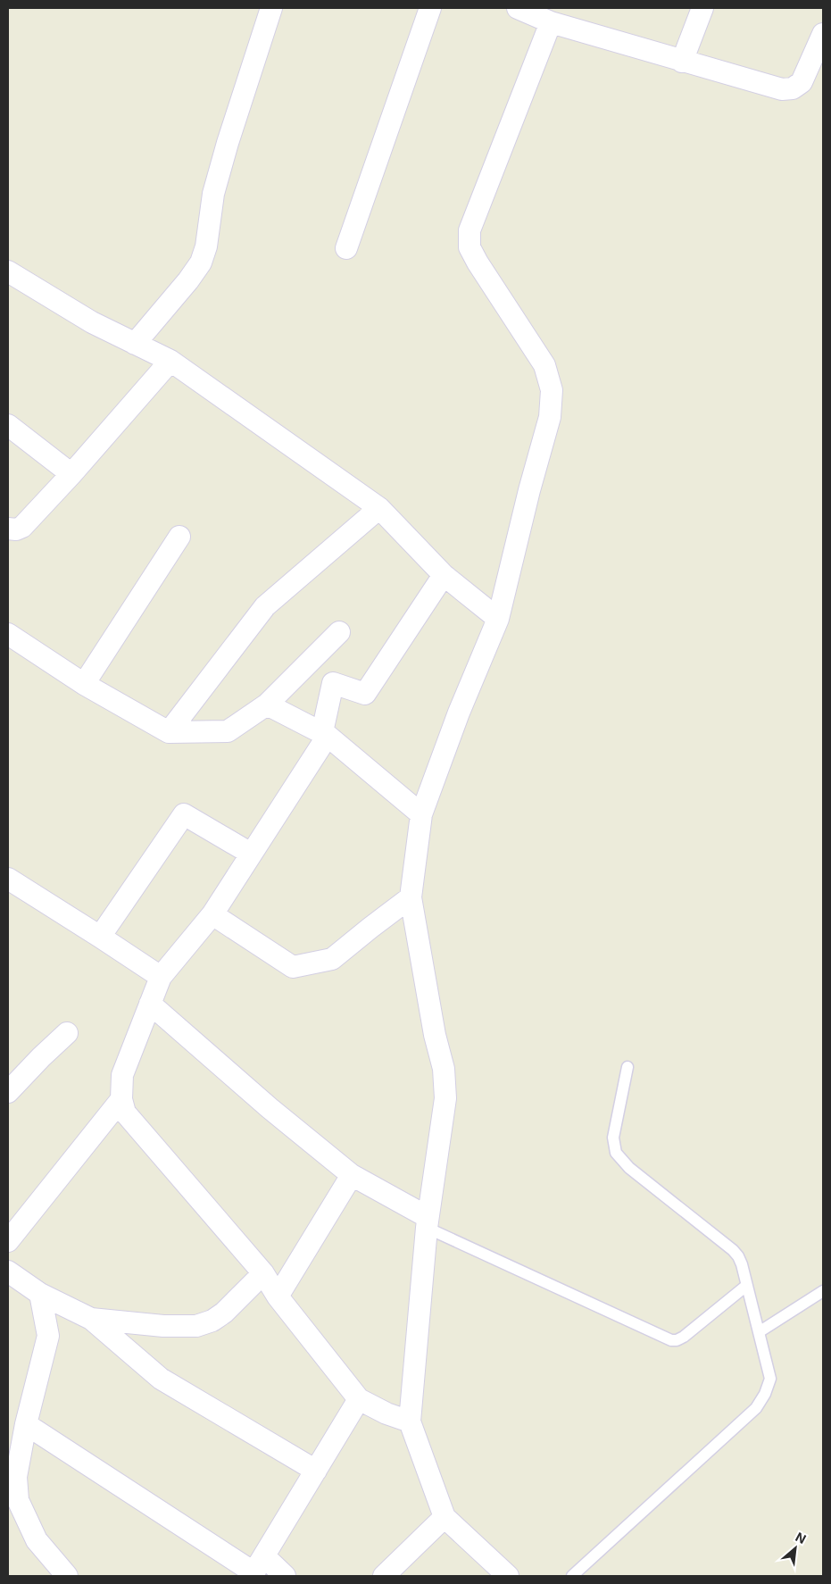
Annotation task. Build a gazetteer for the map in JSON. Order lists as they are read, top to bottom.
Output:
{
  "north": "top right"
}
